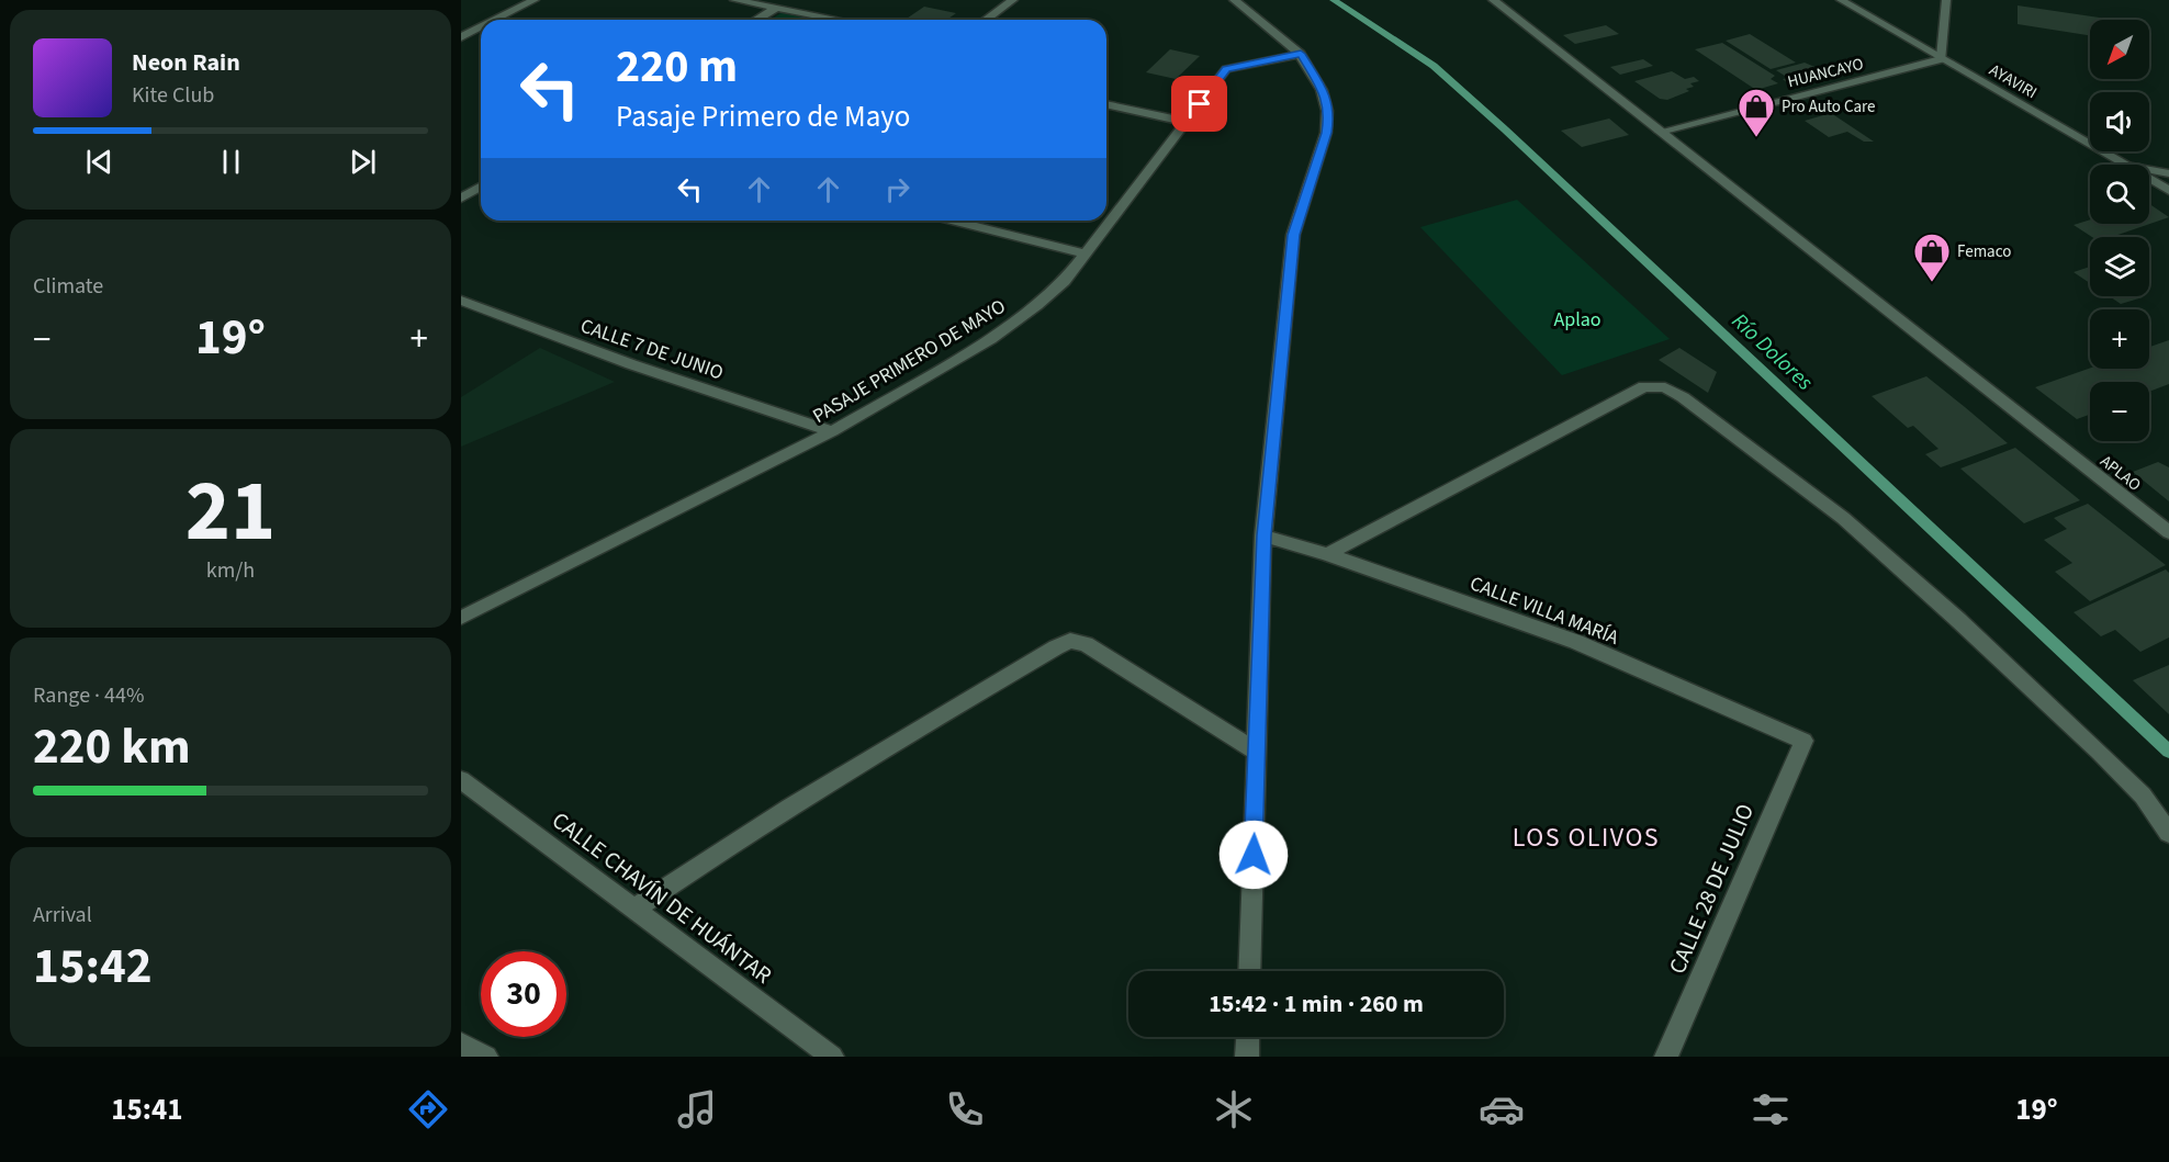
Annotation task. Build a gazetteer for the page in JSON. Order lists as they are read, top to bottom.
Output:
{
  "streets": {
    "street": [
      "HUANCAYO",
      "AYAVIRI",
      "CALLE 7 DE JUNIO",
      "PASAJE PRIMERO DE MAYO",
      "APLAO",
      "CALLE VILLA MARÍA",
      "CALLE 28 DE JULIO",
      "CALLE CHAVÍN DE HUÁNTAR"
    ]
  },
  "crossings": [
    ["HUANCAYO", "AYAVIRI"],
    ["HUANCAYO", "APLAO"],
    ["CALLE 7 DE JUNIO", "PASAJE PRIMERO DE MAYO"],
    ["CALLE VILLA MARÍA", "CALLE 28 DE JULIO"]
  ],
  "districts": ["LOS OLIVOS"],
  "water": ["Río Dolores"],
  "parks": ["Aplao"],
  "places": {
    "shop": ["Pro Auto Care", "Femaco"]
  },
  "north": "bottom left",
  "page": {
    "map_buttons": ["+", "−"],
    "turn": ["220 m", "Pasaje Primero de Mayo"],
    "song": ["Neon Rain", "Kite Club"],
    "tile": [
      "Climate",
      ["21", "km/h"],
      ["Range · 44%", "220 km"],
      ["Arrival", "15:42"]
    ],
    "heat": ["−", "19°", "+"],
    "limit": "30",
    "trip": "15:42 · 1 min · 260 m",
    "tabs": ["15:41", "19°"]
  }
}
